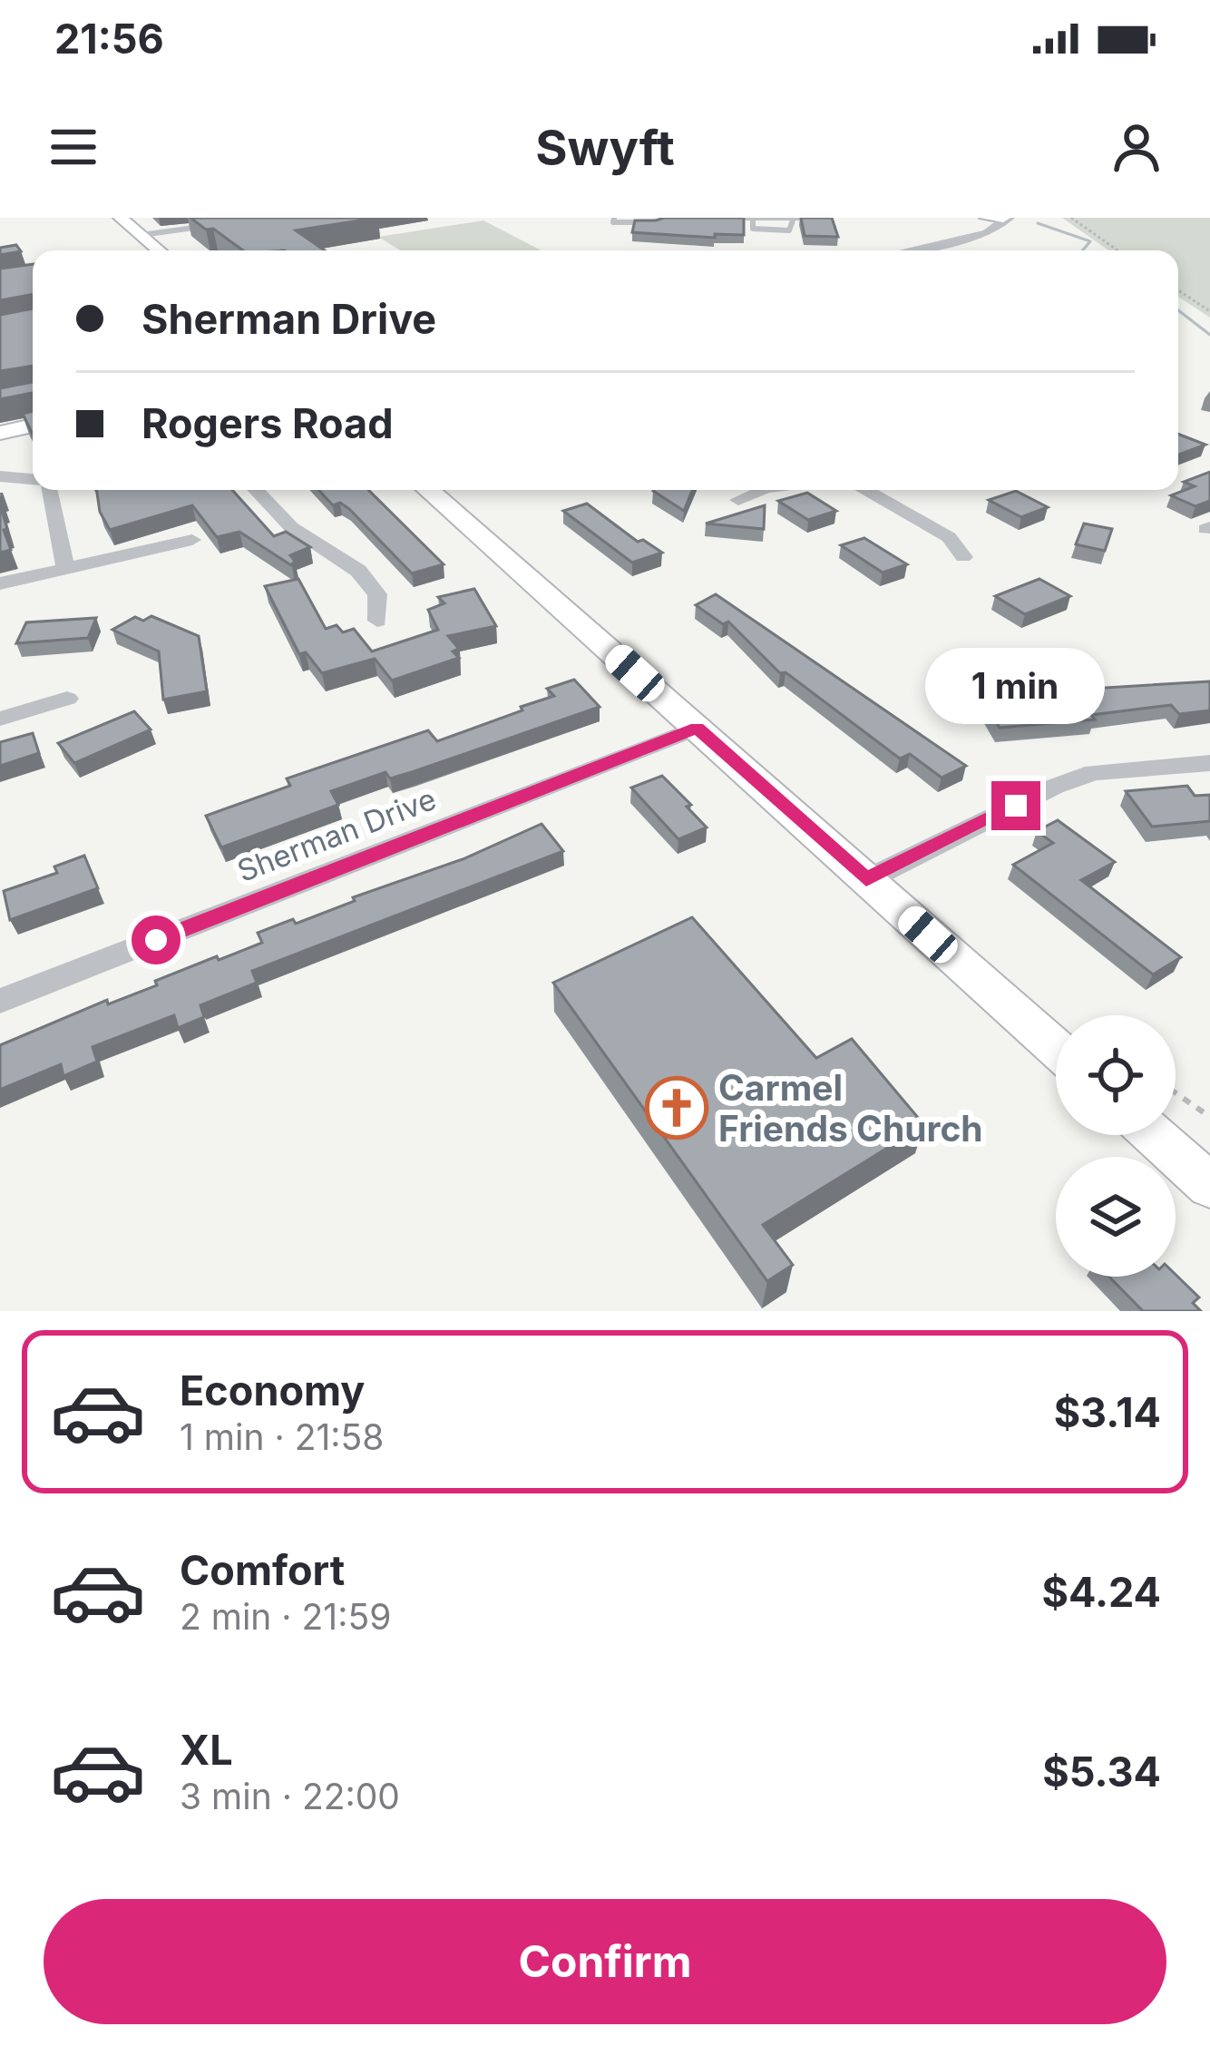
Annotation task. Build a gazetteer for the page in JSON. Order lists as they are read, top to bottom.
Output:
{
  "streets": {
    "street": ["Sherman Drive"]
  },
  "places": {
    "church": ["Carmel Friends Church"]
  },
  "page": {
    "status": "21:56",
    "header": "Swyft",
    "banner": ["Sherman Drive", "Rogers Road"],
    "bubble": "1 min",
    "list": [
      {
        "name": "Economy",
        "note": "1 min · 21:58",
        "value": "$3.14"
      },
      {
        "name": "Comfort",
        "note": "2 min · 21:59",
        "value": "$4.24"
      },
      {
        "name": "XL",
        "note": "3 min · 22:00",
        "value": "$5.34"
      }
    ],
    "buttons": "Confirm"
  }
}
